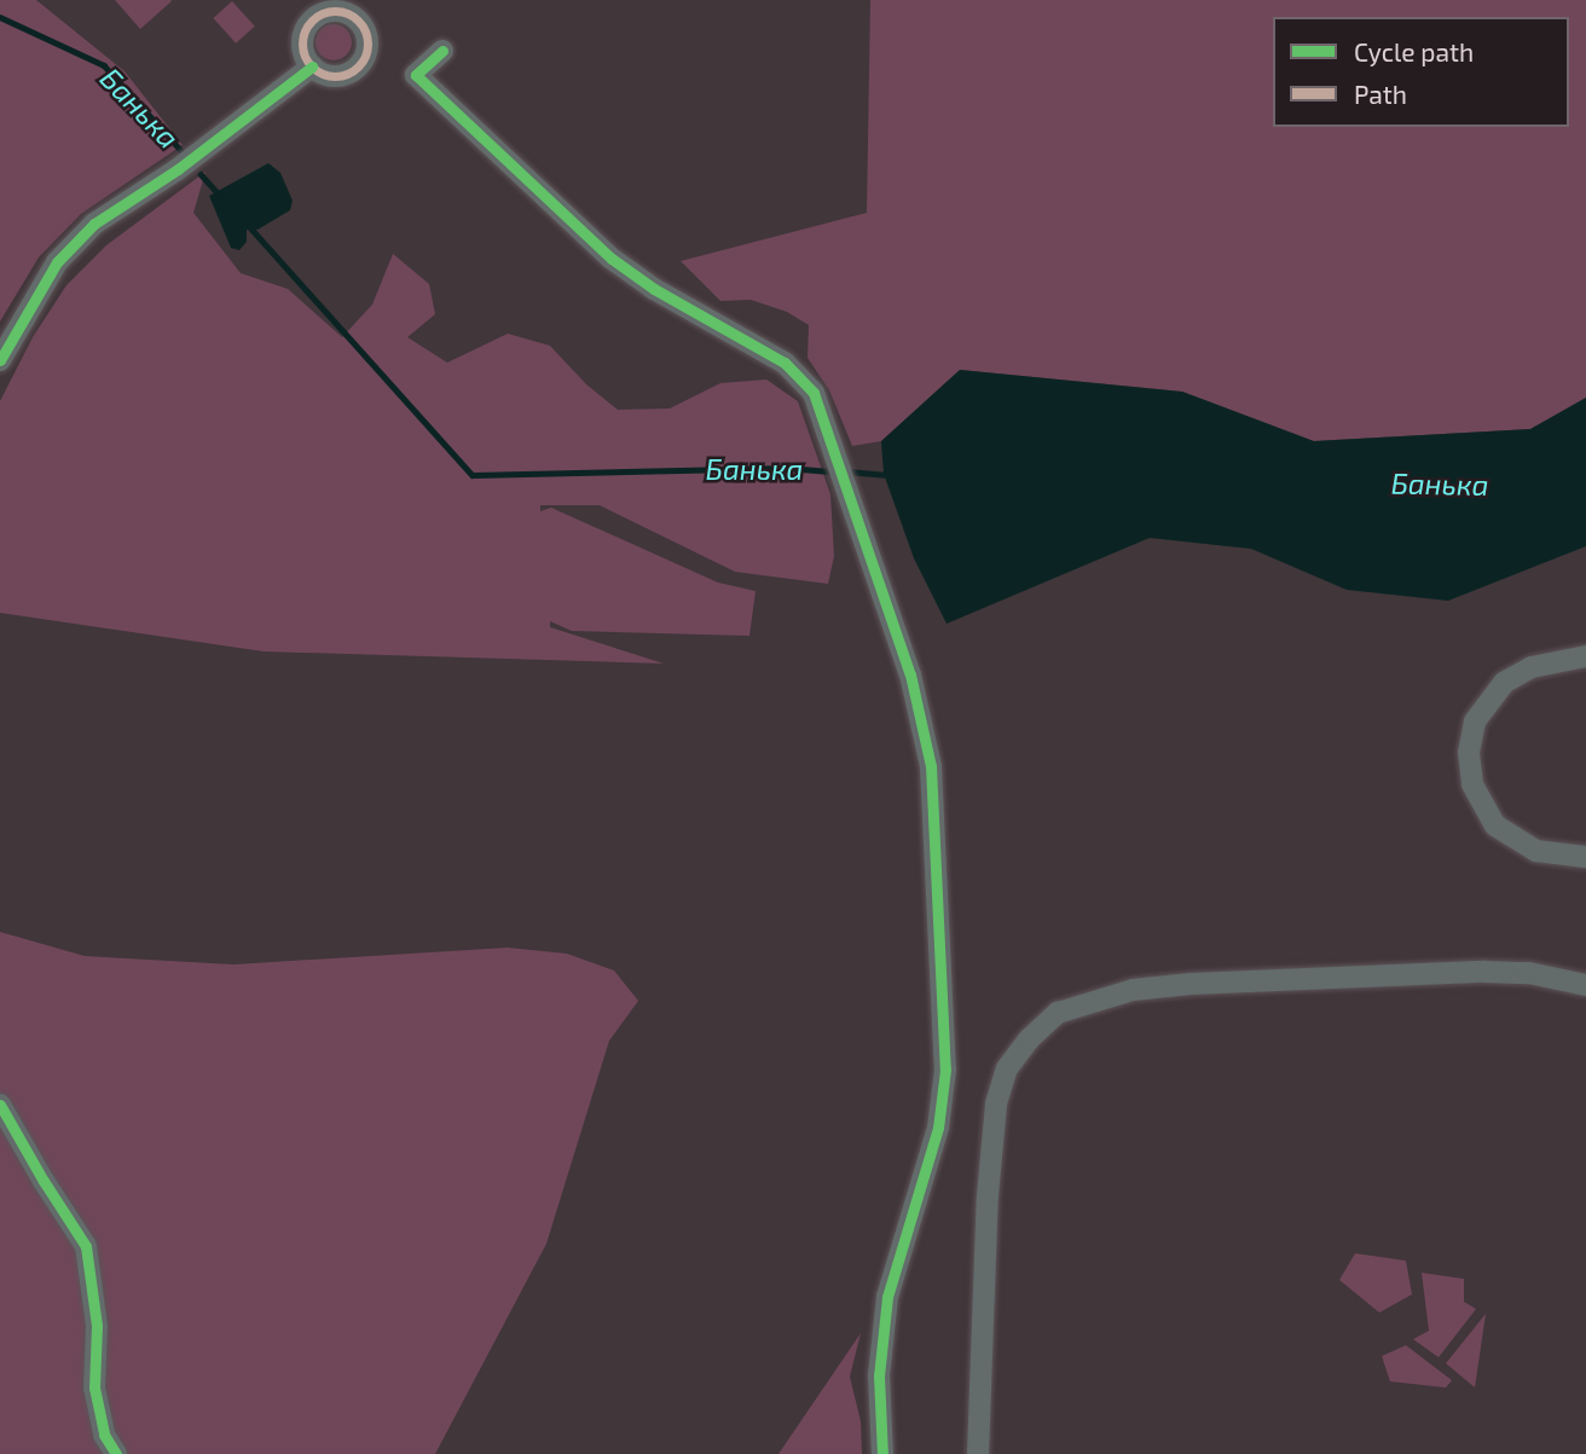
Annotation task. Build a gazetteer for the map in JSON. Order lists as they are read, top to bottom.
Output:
{
  "water": ["Банька"],
  "legend": ["Cycle path", "Path"]
}
